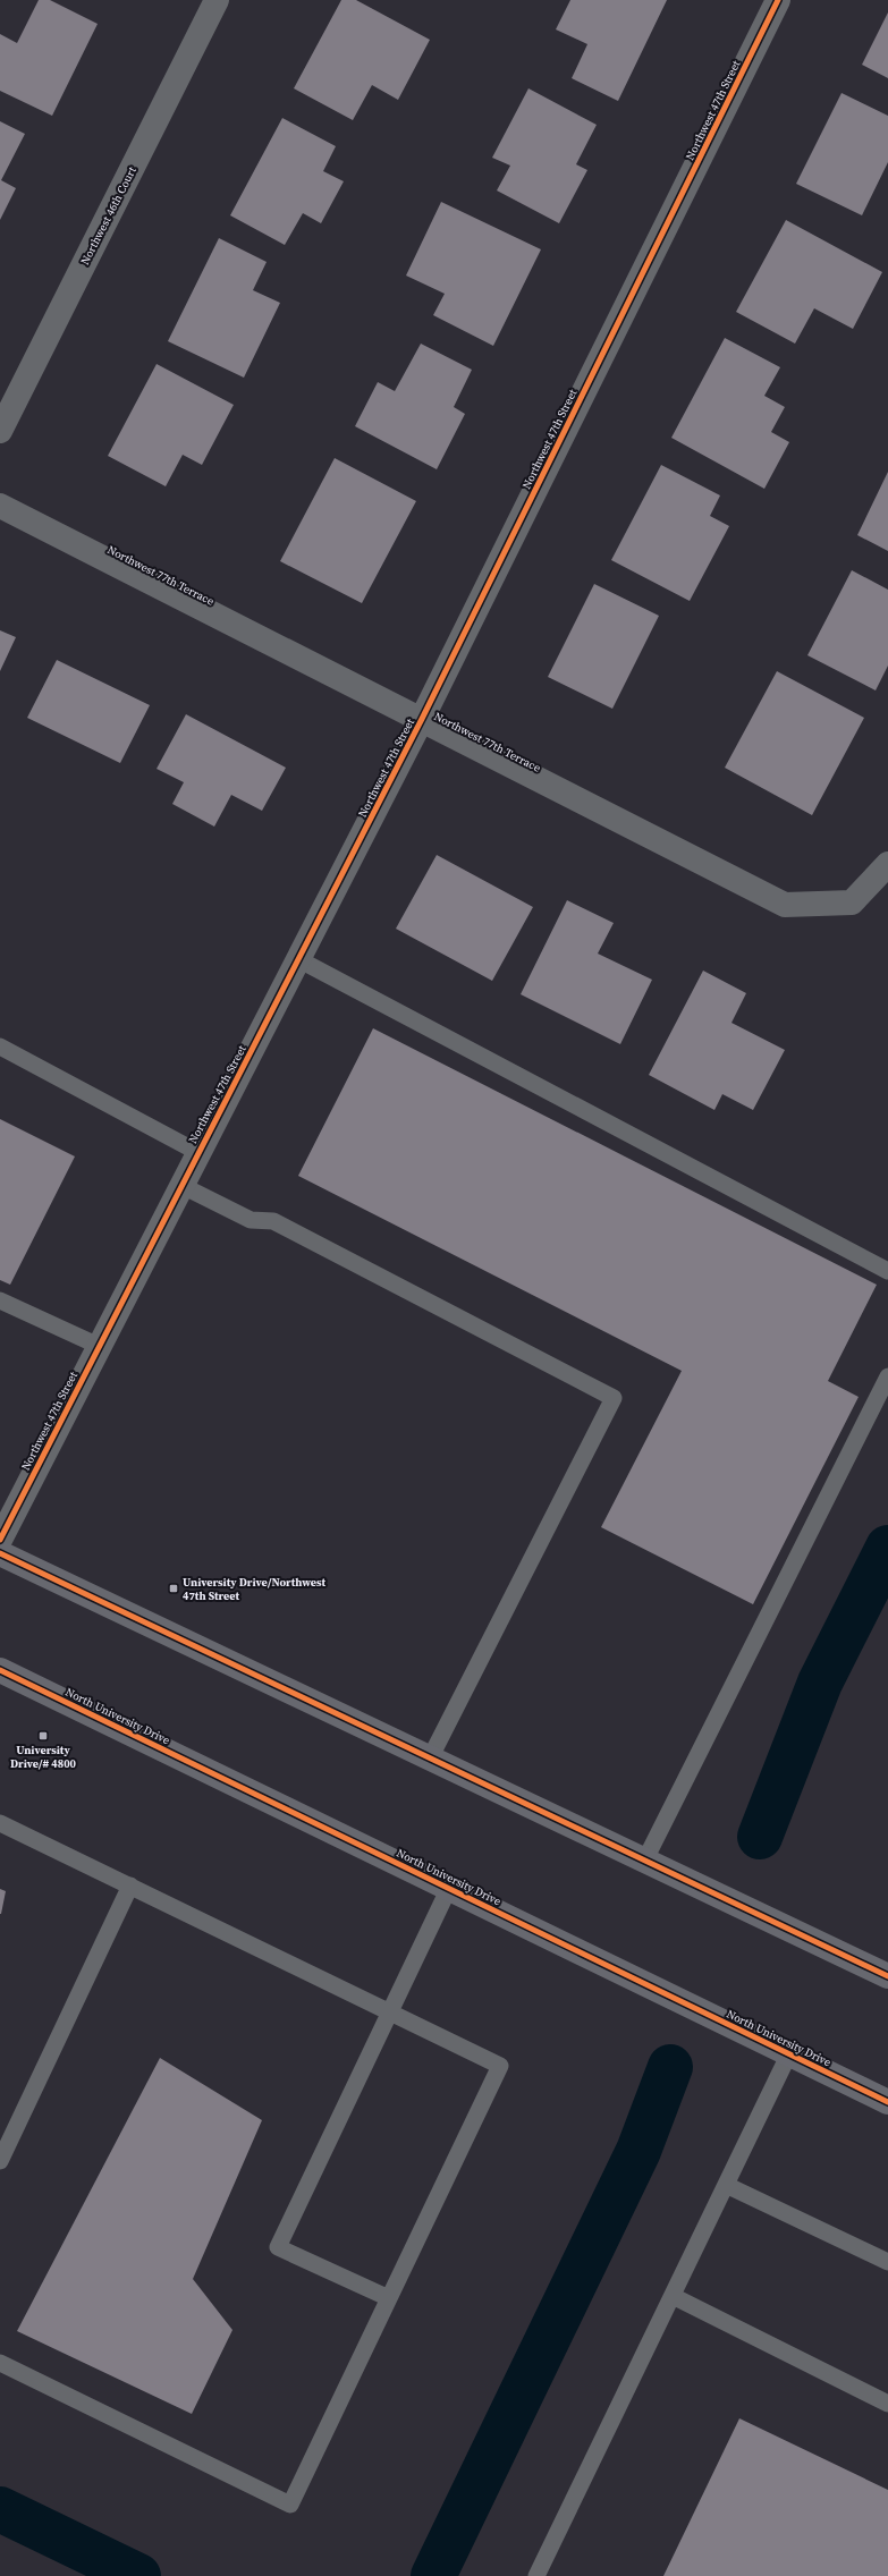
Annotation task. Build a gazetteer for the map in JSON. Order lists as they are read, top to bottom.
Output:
{
  "streets": {
    "main road": ["North University Drive"],
    "street": ["Northwest 47th Street", "Northwest 46th Court", "Northwest 77th Terrace"]
  },
  "crossings": [
    ["Northwest 47th Street", "Northwest 77th Terrace"]
  ],
  "places": {
    "transit": ["University Drive/Northwest 47th Street", "University Drive/# 4800"]
  }
}
